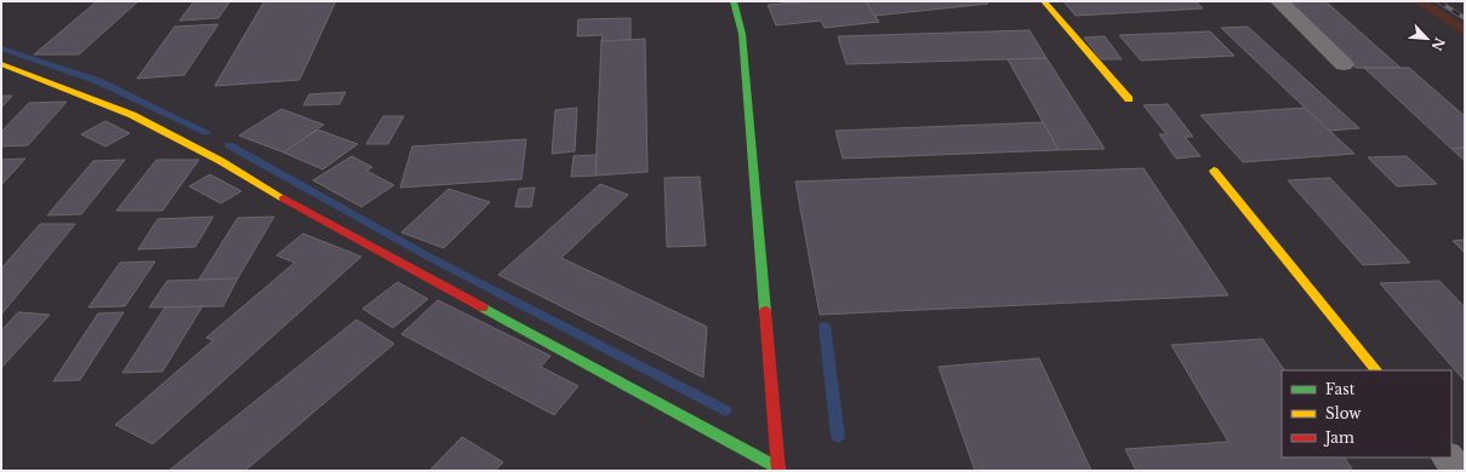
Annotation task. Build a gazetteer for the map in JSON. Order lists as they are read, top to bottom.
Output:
{
  "legend": ["Fast", "Slow", "Jam"],
  "north": "bottom right"
}
